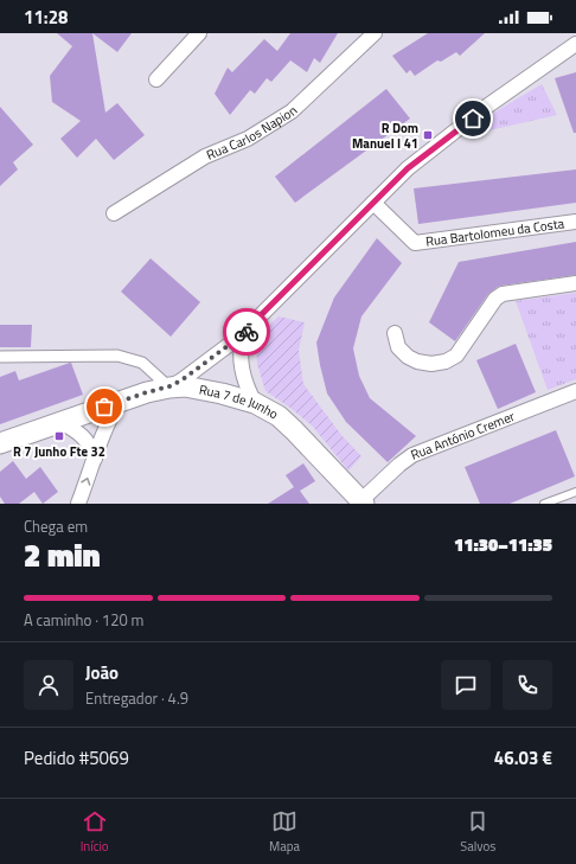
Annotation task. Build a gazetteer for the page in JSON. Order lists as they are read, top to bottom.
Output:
{
  "streets": {
    "main road": ["Rua 7 de Junho"],
    "street": ["Rua Carlos Napion", "Rua Bartolomeu da Costa", "Rua António Cremer"]
  },
  "crossings": [
    ["Rua 7 de Junho", "Rua António Cremer"]
  ],
  "places": {
    "transit": ["R Dom Manuel I 41", "R 7 Junho Fte 32"]
  },
  "page": {
    "status": "11:28",
    "heading": ["2 min", "Chega em", "11:30–11:35"],
    "panel": [
      "João",
      "Entregador · 4.9",
      "Pedido #5069",
      "46.03 €"
    ],
    "bar": "A caminho · 120 m",
    "tabs": ["Início", "Mapa", "Salvos"]
  }
}
